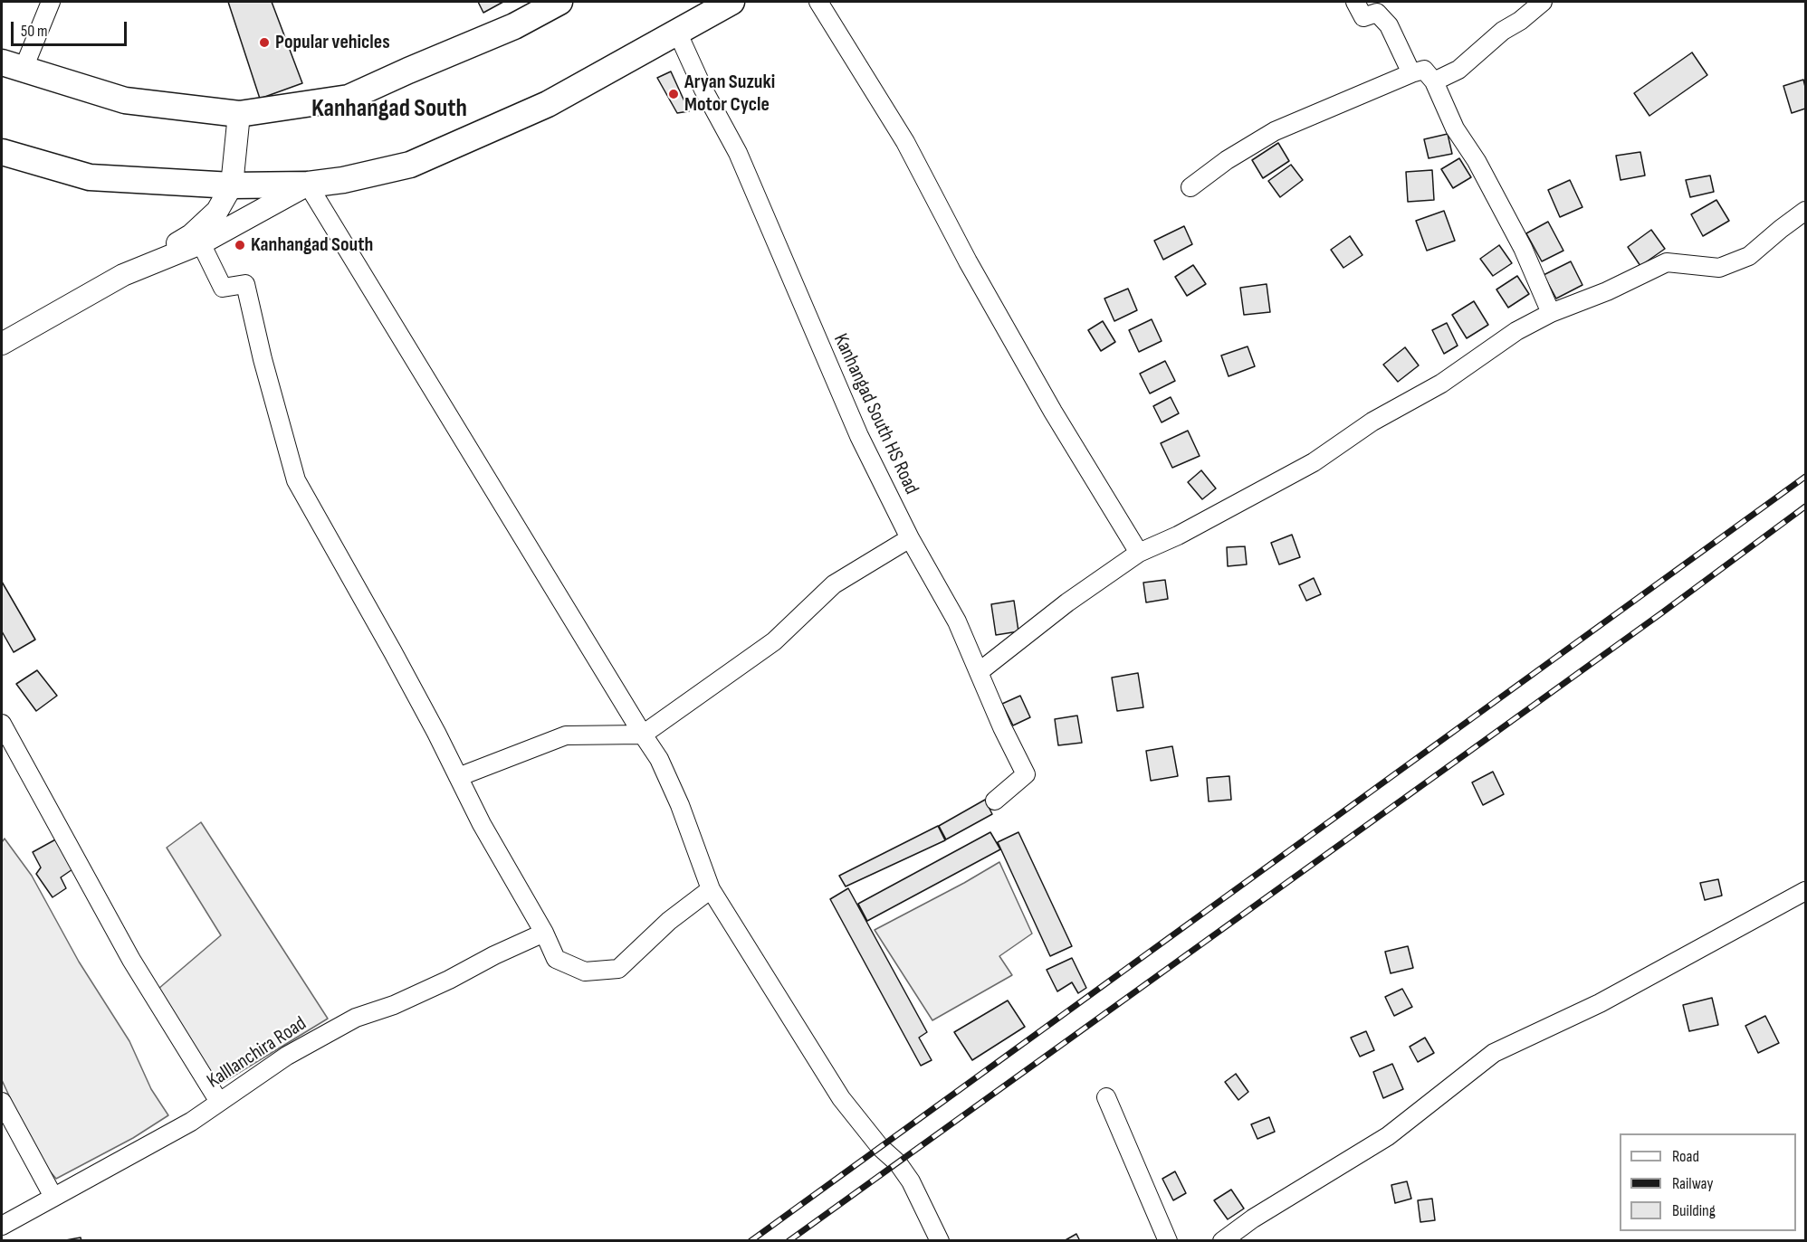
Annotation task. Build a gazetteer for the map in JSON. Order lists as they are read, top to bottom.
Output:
{
  "streets": {
    "street": ["Kanhangad South HS Road", "Kalllanchira Road"]
  },
  "districts": ["Kanhangad South"],
  "places": ["Popular vehicles", "Aryan Suzuki Motor Cycle", "Kanhangad South"],
  "legend": ["Road", "Railway", "Building"],
  "scale_bar": "50 m"
}
